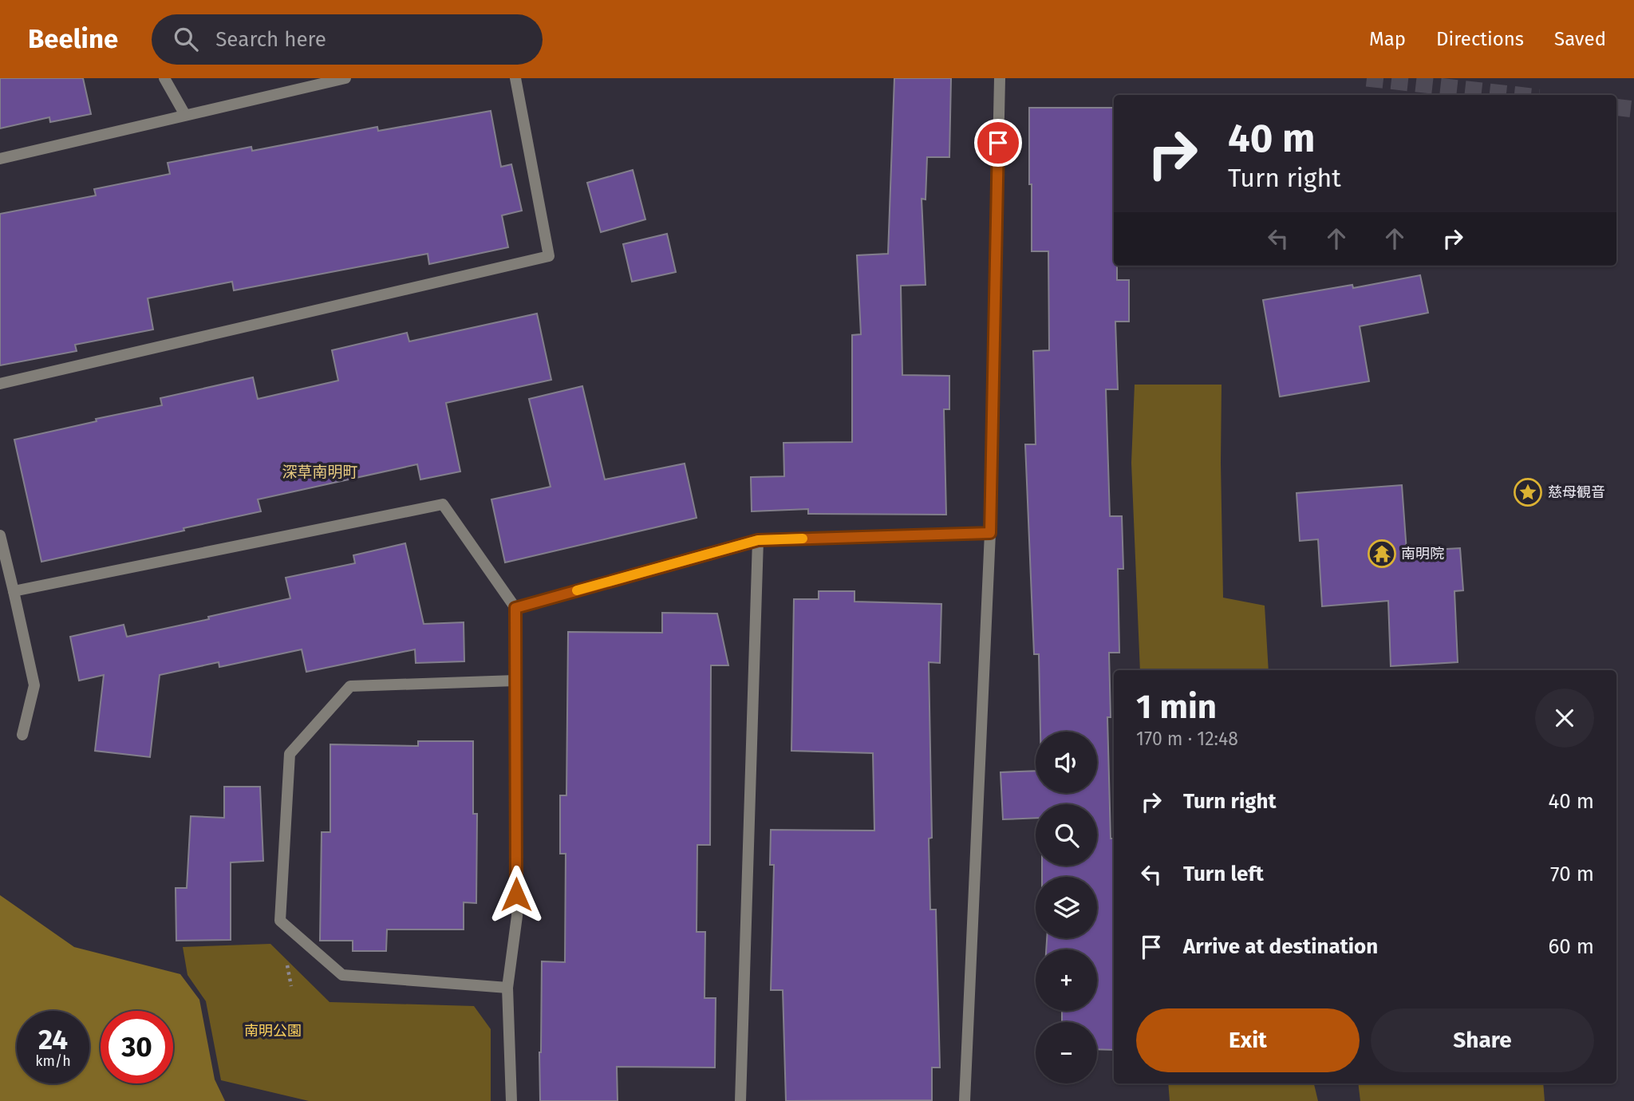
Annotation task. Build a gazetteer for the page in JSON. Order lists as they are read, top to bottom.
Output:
{
  "districts": ["深草南明町"],
  "parks": ["南明公園"],
  "places": {
    "place": ["慈母観音"],
    "temple": ["南明院"]
  },
  "page": {
    "header": "Beeline",
    "search": "Search here",
    "nav": ["Map", "Directions", "Saved"],
    "turn": ["40 m", "Turn right"],
    "heading": ["1 min", "170 m · 12:48"],
    "map_buttons": ["+", "−"],
    "list": [
      {
        "name": "Turn right",
        "value": "40 m"
      },
      {
        "name": "Turn left",
        "value": "70 m"
      },
      {
        "name": "Arrive at destination",
        "value": "60 m"
      }
    ],
    "buttons": ["Exit", "Share"],
    "speed": "24 km/h",
    "limit": "30"
  }
}
